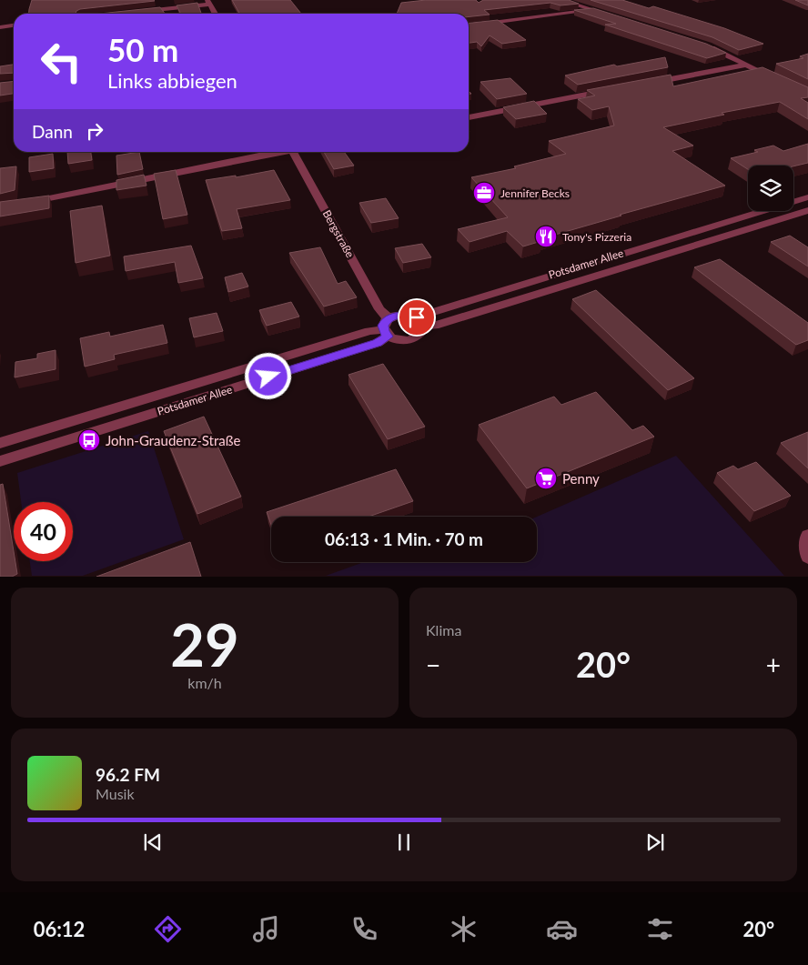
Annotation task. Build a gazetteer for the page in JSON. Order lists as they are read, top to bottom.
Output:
{
  "streets": {
    "street": ["Bergstraße", "Potsdamer Allee"]
  },
  "crossings": [
    ["Bergstraße", "Potsdamer Allee"]
  ],
  "places": {
    "office": ["Jennifer Becks"],
    "restaurant": ["Tony's Pizzeria"],
    "bus stop": ["John-Graudenz-Straße"],
    "supermarket": ["Penny"]
  },
  "page": {
    "turn": ["50 m", "Links abbiegen"],
    "then": "Dann",
    "limit": "40",
    "trip": "06:13 · 1 Min. · 70 m",
    "tile": [
      ["29", "km/h"],
      "Klima"
    ],
    "heat": ["−", "20°", "+"],
    "song": ["96.2 FM", "Musik"],
    "tabs": ["06:12", "20°"]
  }
}
